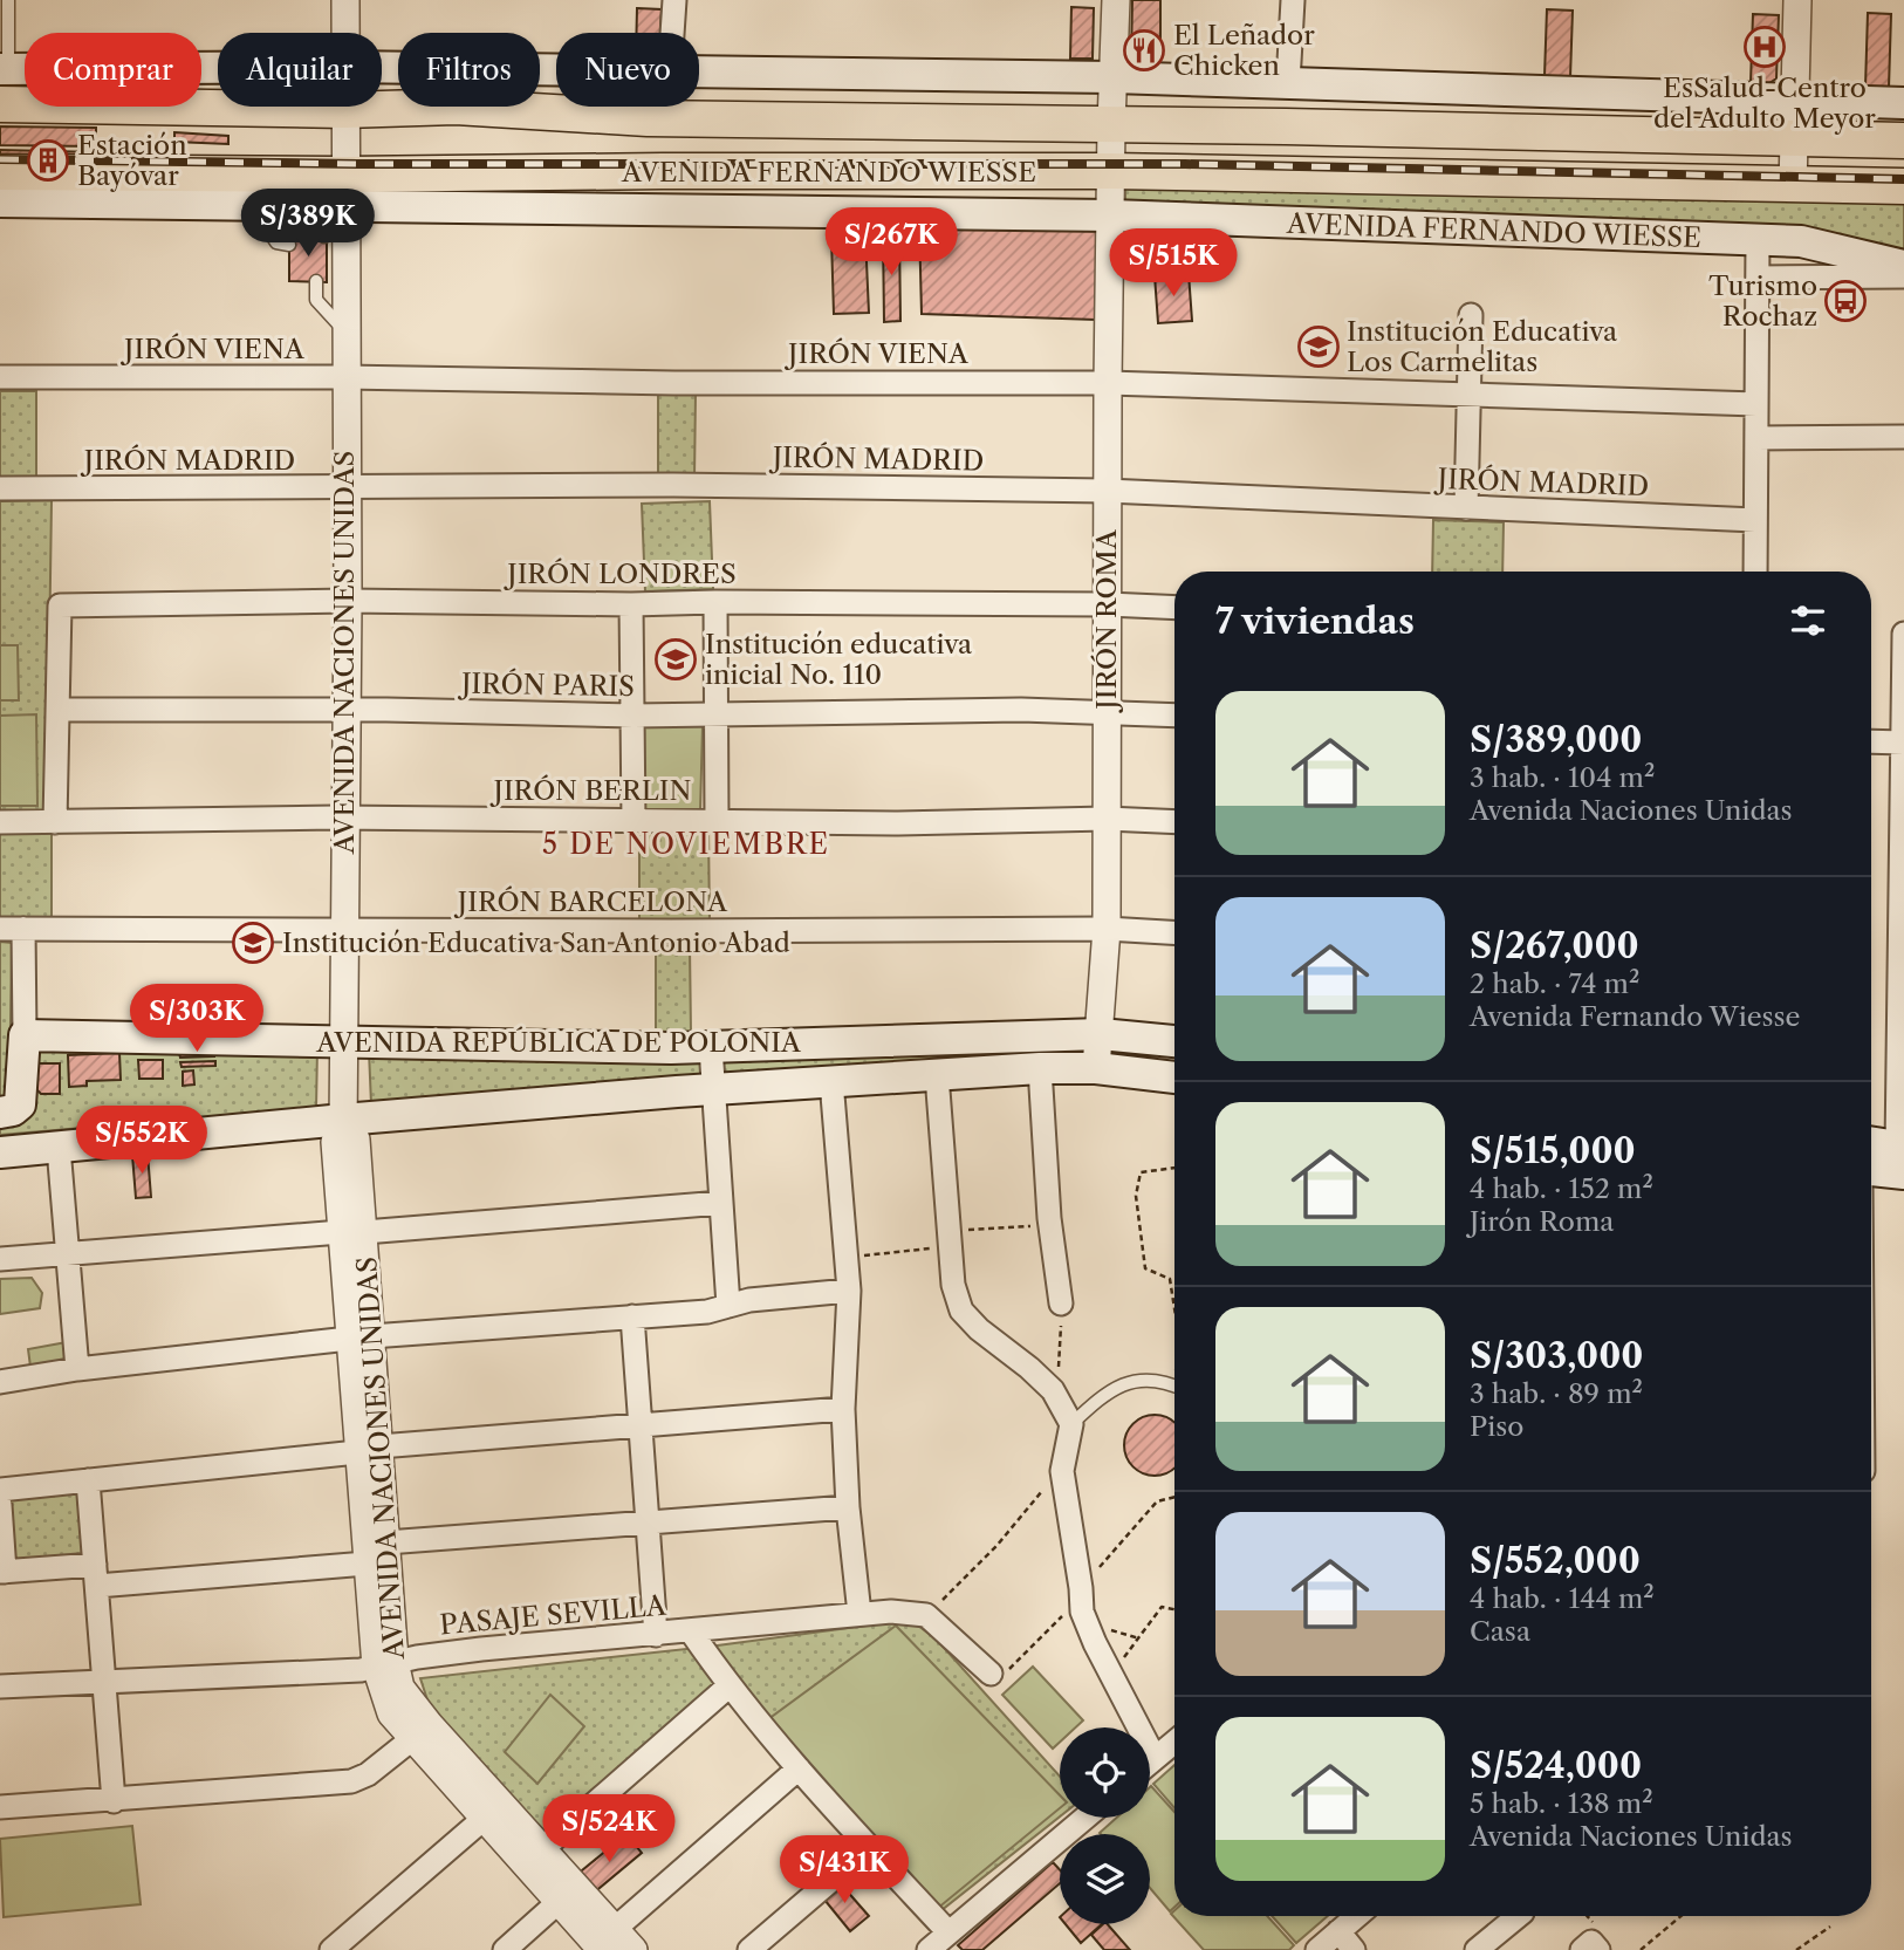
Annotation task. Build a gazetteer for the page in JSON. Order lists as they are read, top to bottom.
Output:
{
  "streets": {
    "main road": ["AVENIDA FERNANDO WIESSE", "AVENIDA REPÚBLICA DE POLONIA"],
    "street": [
      "JIRÓN VIENA",
      "JIRÓN MADRID",
      "JIRÓN LONDRES",
      "JIRÓN ROMA",
      "AVENIDA NACIONES UNIDAS",
      "JIRÓN PARIS",
      "JIRÓN BERLIN",
      "JIRÓN BARCELONA",
      "PASAJE SEVILLA"
    ]
  },
  "crossings": [
    ["AVENIDA FERNANDO WIESSE", "JIRÓN ROMA"],
    ["AVENIDA FERNANDO WIESSE", "AVENIDA NACIONES UNIDAS"],
    ["JIRÓN VIENA", "JIRÓN ROMA"],
    ["JIRÓN VIENA", "AVENIDA NACIONES UNIDAS"],
    ["JIRÓN MADRID", "JIRÓN ROMA"],
    ["JIRÓN MADRID", "AVENIDA NACIONES UNIDAS"],
    ["JIRÓN LONDRES", "JIRÓN ROMA"],
    ["JIRÓN LONDRES", "AVENIDA NACIONES UNIDAS"],
    ["JIRÓN LONDRES", "JIRÓN PARIS"],
    ["JIRÓN ROMA", "JIRÓN PARIS"],
    ["JIRÓN ROMA", "JIRÓN BERLIN"],
    ["JIRÓN ROMA", "JIRÓN BARCELONA"],
    ["JIRÓN ROMA", "AVENIDA REPÚBLICA DE POLONIA"],
    ["AVENIDA NACIONES UNIDAS", "JIRÓN PARIS"],
    ["AVENIDA NACIONES UNIDAS", "JIRÓN BERLIN"],
    ["AVENIDA NACIONES UNIDAS", "JIRÓN BARCELONA"],
    ["AVENIDA NACIONES UNIDAS", "AVENIDA REPÚBLICA DE POLONIA"],
    ["AVENIDA NACIONES UNIDAS", "PASAJE SEVILLA"]
  ],
  "districts": ["5 DE NOVIEMBRE"],
  "places": {
    "hospital": ["EsSalud-Centro del Adulto Meyor"],
    "restaurant": ["El Leñador Chicken"],
    "building": ["Estación Bayóvar"],
    "bus stop": ["Turismo Rochaz"],
    "school or university": ["Institución Educativa Los Carmelitas", "Institución educativa inicial No. 110", "Institución Educativa San Antonio Abad"]
  },
  "page": {
    "chip": [
      "Comprar",
      "Alquilar",
      "Filtros",
      "Nuevo"
    ],
    "price": [
      "S/389K",
      "S/267K",
      "S/515K",
      "S/303K",
      "S/552K",
      "S/524K",
      "S/431K"
    ],
    "heading": "7 viviendas",
    "list": [
      {
        "name": "S/389,000",
        "note": "3 hab. · 104 m² · Avenida Naciones Unidas"
      },
      {
        "name": "S/267,000",
        "note": "2 hab. · 74 m² · Avenida Fernando Wiesse"
      },
      {
        "name": "S/515,000",
        "note": "4 hab. · 152 m² · Jirón Roma"
      },
      {
        "name": "S/303,000",
        "note": "3 hab. · 89 m² · Piso"
      },
      {
        "name": "S/552,000",
        "note": "4 hab. · 144 m² · Casa"
      },
      {
        "name": "S/524,000",
        "note": "5 hab. · 138 m² · Avenida Naciones Unidas"
      }
    ]
  }
}
